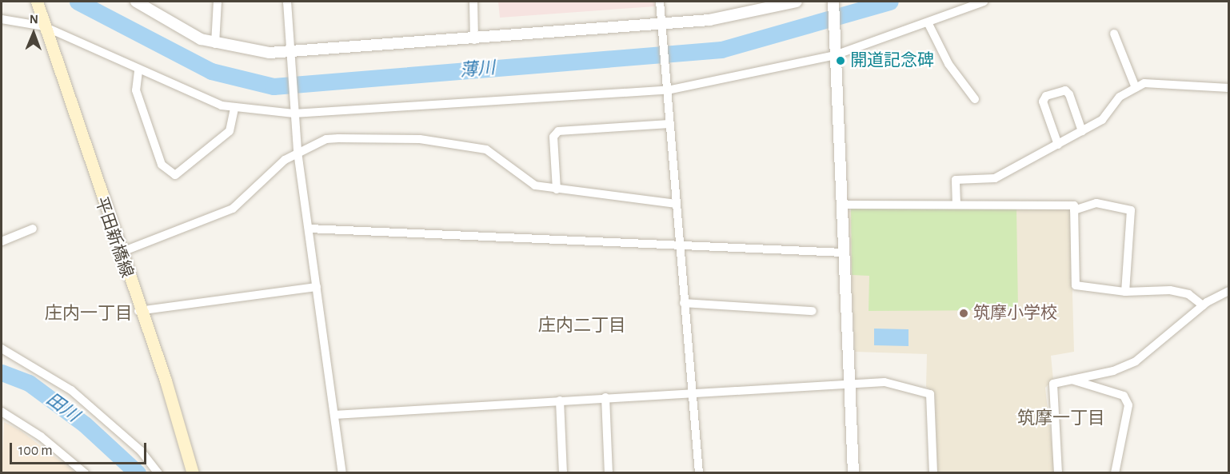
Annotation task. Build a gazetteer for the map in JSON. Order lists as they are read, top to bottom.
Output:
{
  "streets": {
    "main road": ["平田新橋線"]
  },
  "districts": ["庄内一丁目", "庄内二丁目", "筑摩一丁目"],
  "water": ["薄川", "田川"],
  "places": ["開道記念碑", "筑摩小学校"],
  "scale_bar": "100 m",
  "north": "top"
}
